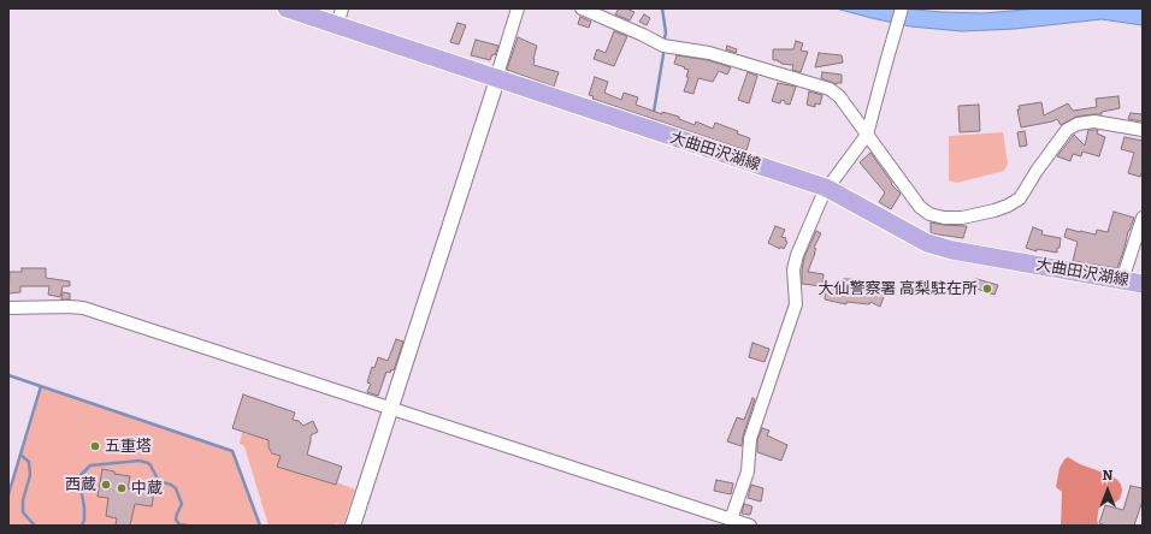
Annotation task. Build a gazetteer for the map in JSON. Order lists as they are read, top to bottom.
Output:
{
  "streets": {
    "main road": ["大曲田沢湖線"]
  },
  "places": [
    "大仙警察署 高梨駐在所",
    "五重塔",
    "西蔵",
    "中蔵"
  ],
  "north": "top"
}
